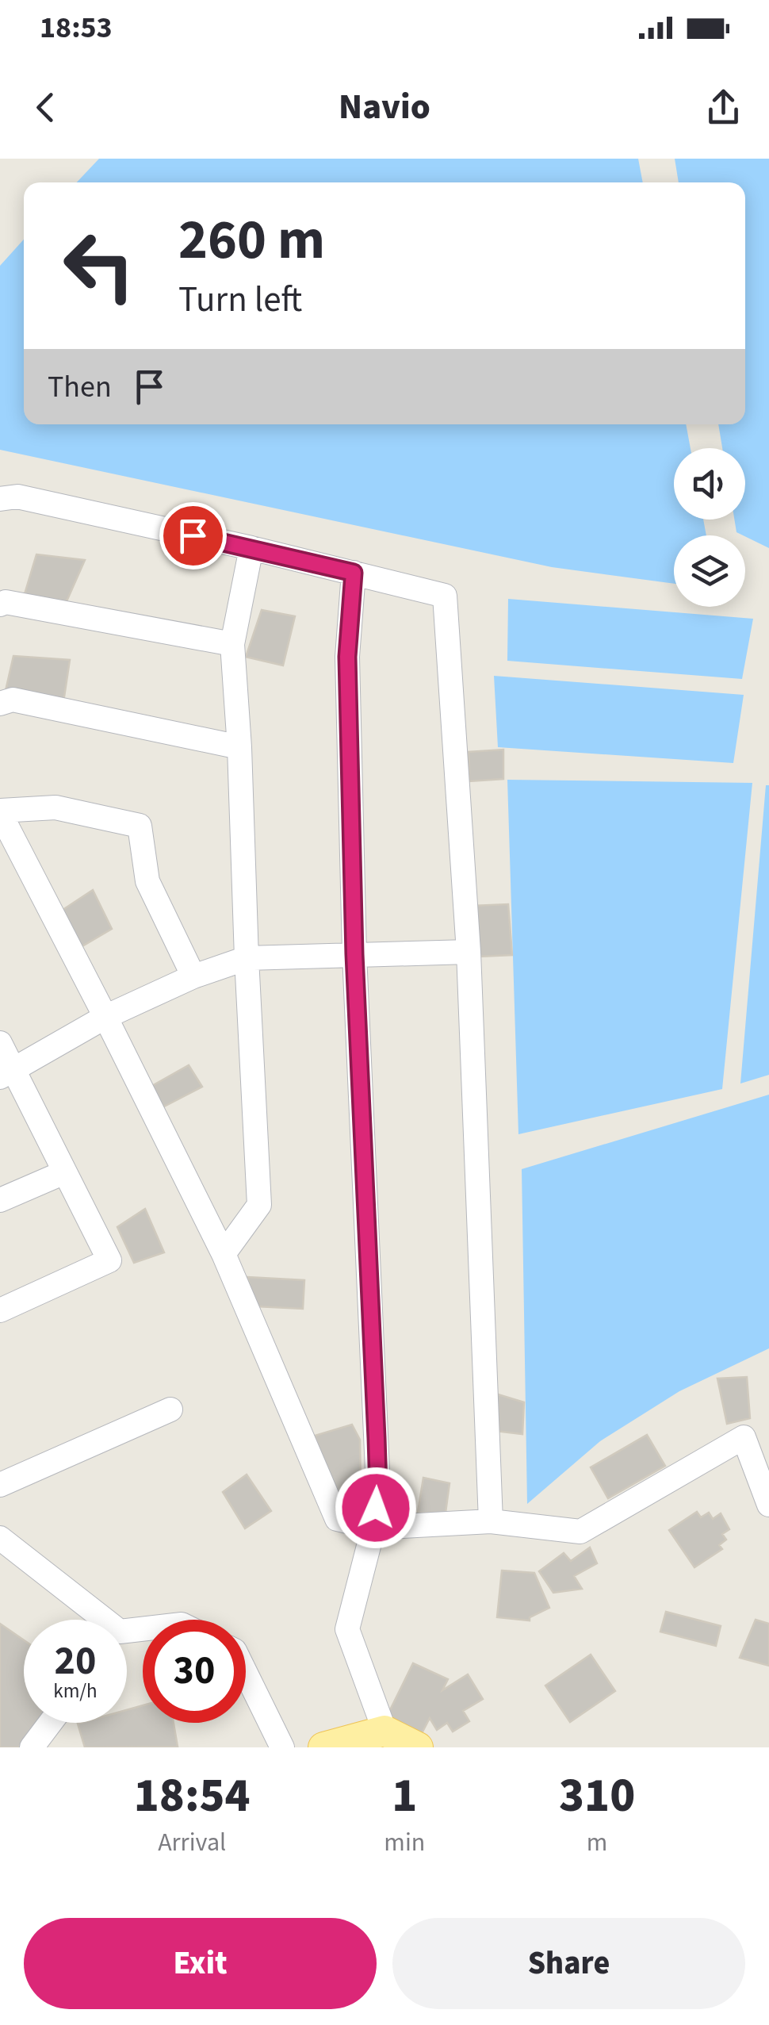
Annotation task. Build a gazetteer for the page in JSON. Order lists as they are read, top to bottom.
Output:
{
  "page": {
    "status": "18:53",
    "header": "Navio",
    "turn": ["260 m", "Turn left"],
    "then": "Then",
    "speed": "20 km/h",
    "limit": "30",
    "eta": [
      "18:54",
      "Arrival",
      "1",
      "min",
      "310",
      "m"
    ],
    "buttons": ["Exit", "Share"]
  }
}
